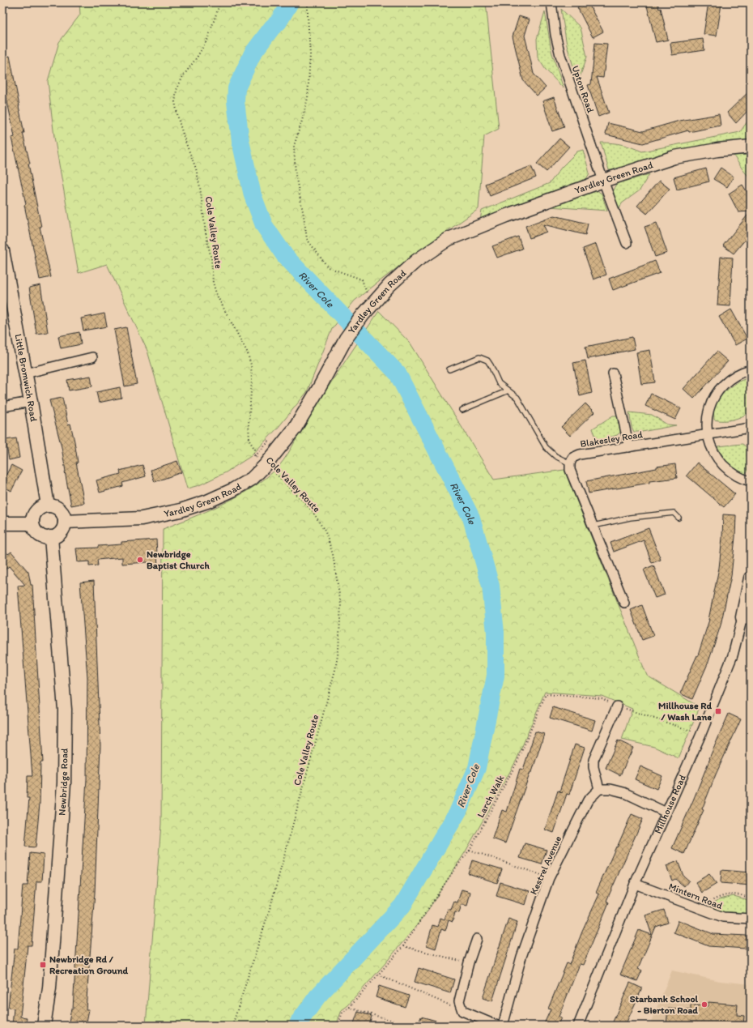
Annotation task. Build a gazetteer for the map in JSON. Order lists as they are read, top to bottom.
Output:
{
  "streets": {
    "street": [
      "Upton Road",
      "Yardley Green Road",
      "Little Bromwich Road",
      "Blakesley Road",
      "Newbridge Road",
      "Millhouse Road",
      "Kestrel Avenue",
      "Mintern Road"
    ],
    "path": ["Cole Valley Route", "Larch Walk"]
  },
  "crossings": [
    ["Upton Road", "Yardley Green Road"],
    ["Yardley Green Road", "Cole Valley Route"],
    ["Yardley Green Road", "Little Bromwich Road"],
    ["Yardley Green Road", "Newbridge Road"],
    ["Little Bromwich Road", "Newbridge Road"],
    ["Larch Walk", "Millhouse Road"],
    ["Millhouse Road", "Mintern Road"]
  ],
  "water": ["River Cole"],
  "places": {
    "other": ["Newbridge Baptist Church", "Starbank School - Bierton Road"],
    "transit": ["Millhouse Rd / Wash Lane", "Newbridge Rd / Recreation Ground"]
  }
}
